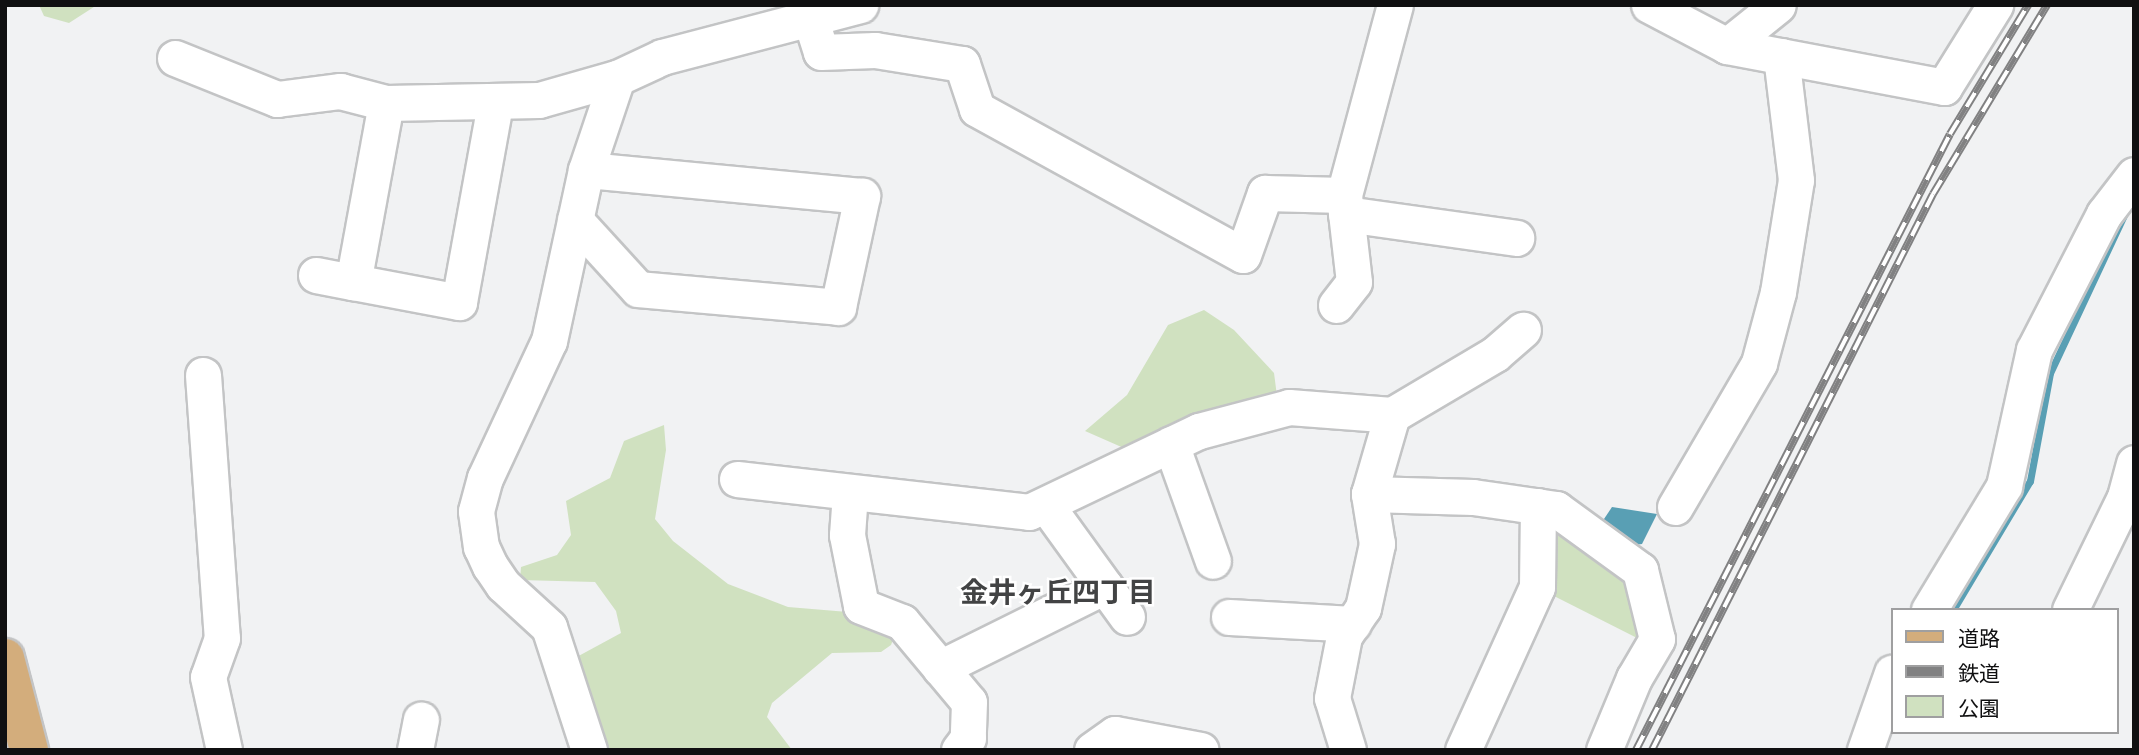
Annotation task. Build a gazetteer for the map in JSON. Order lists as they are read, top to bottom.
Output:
{
  "districts": ["金井ヶ丘四丁目"],
  "legend": ["道路", "鉄道", "公園"]
}
